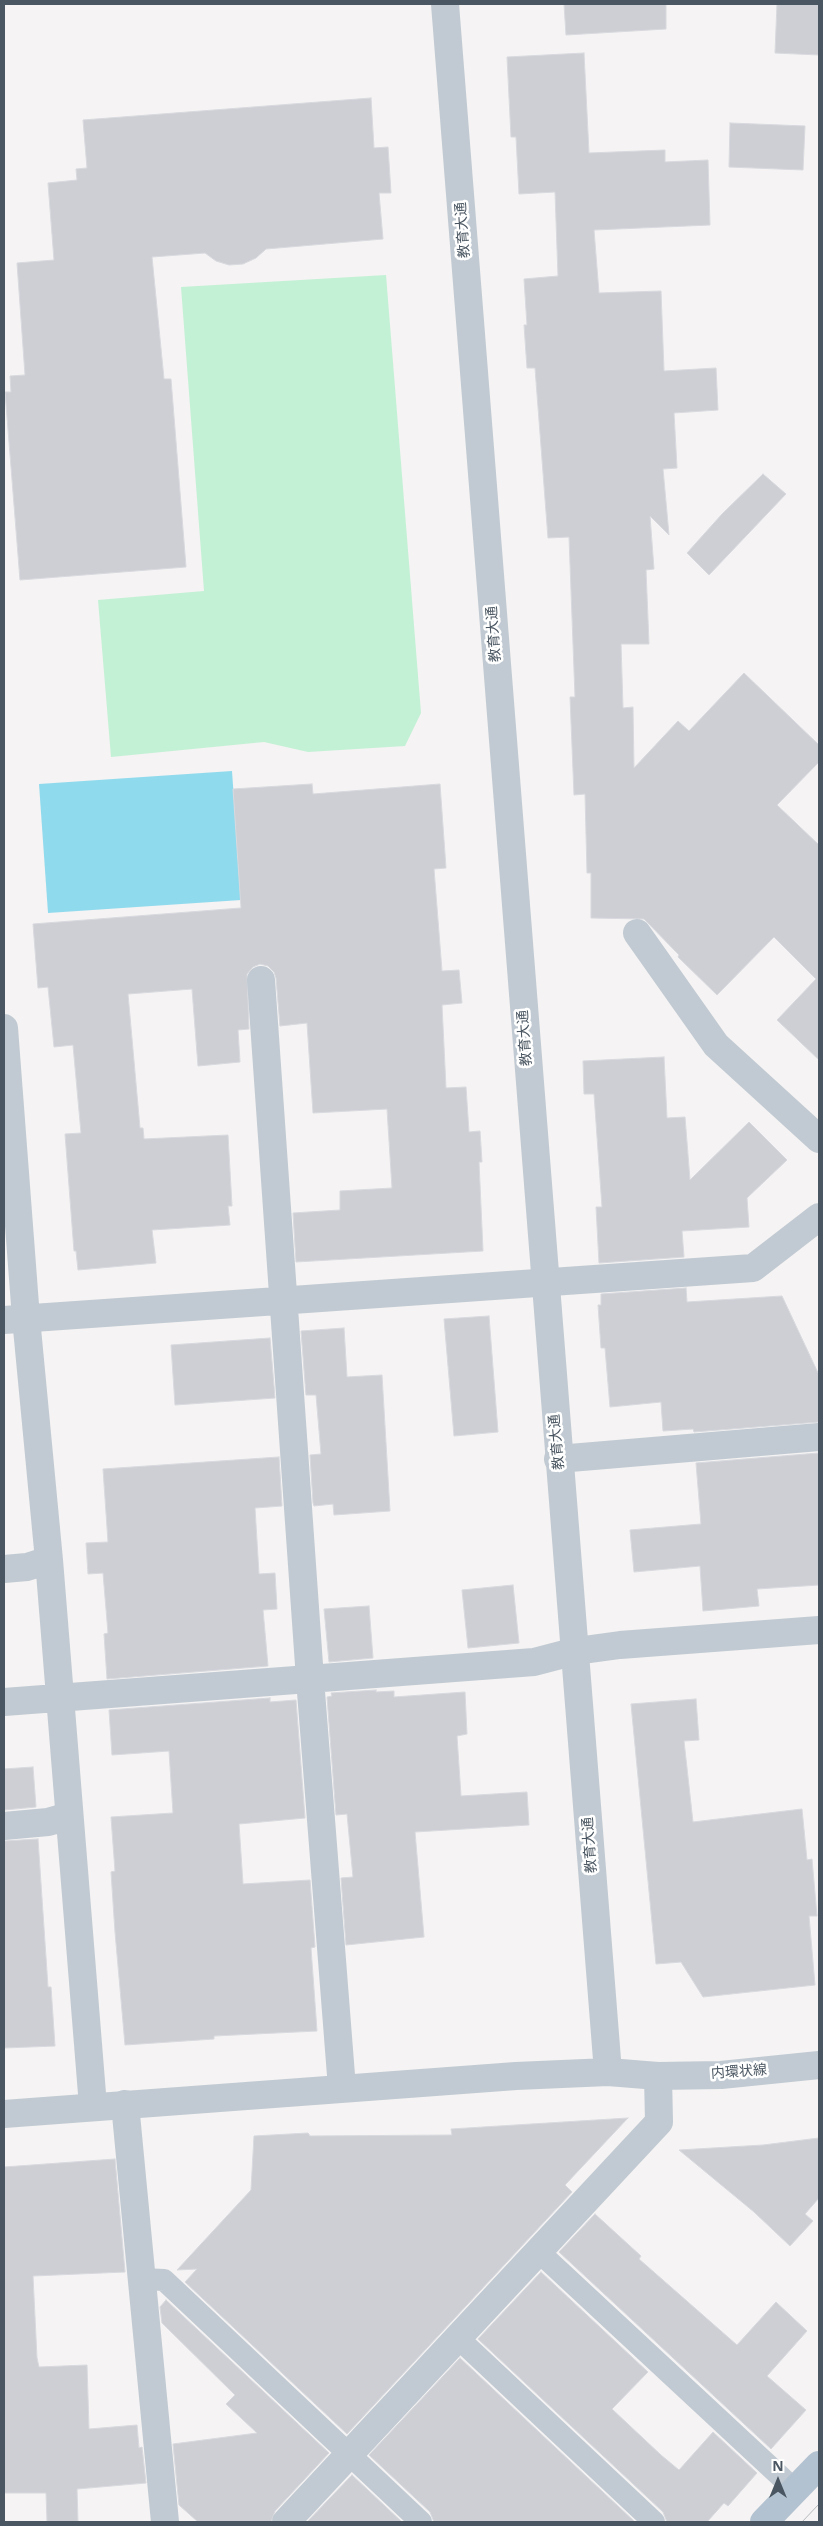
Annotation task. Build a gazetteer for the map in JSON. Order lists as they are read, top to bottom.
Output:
{
  "streets": {
    "street": ["教育大通", "内環状線"]
  },
  "crossings": [
    ["教育大通", "内環状線"]
  ],
  "north": "top"
}
